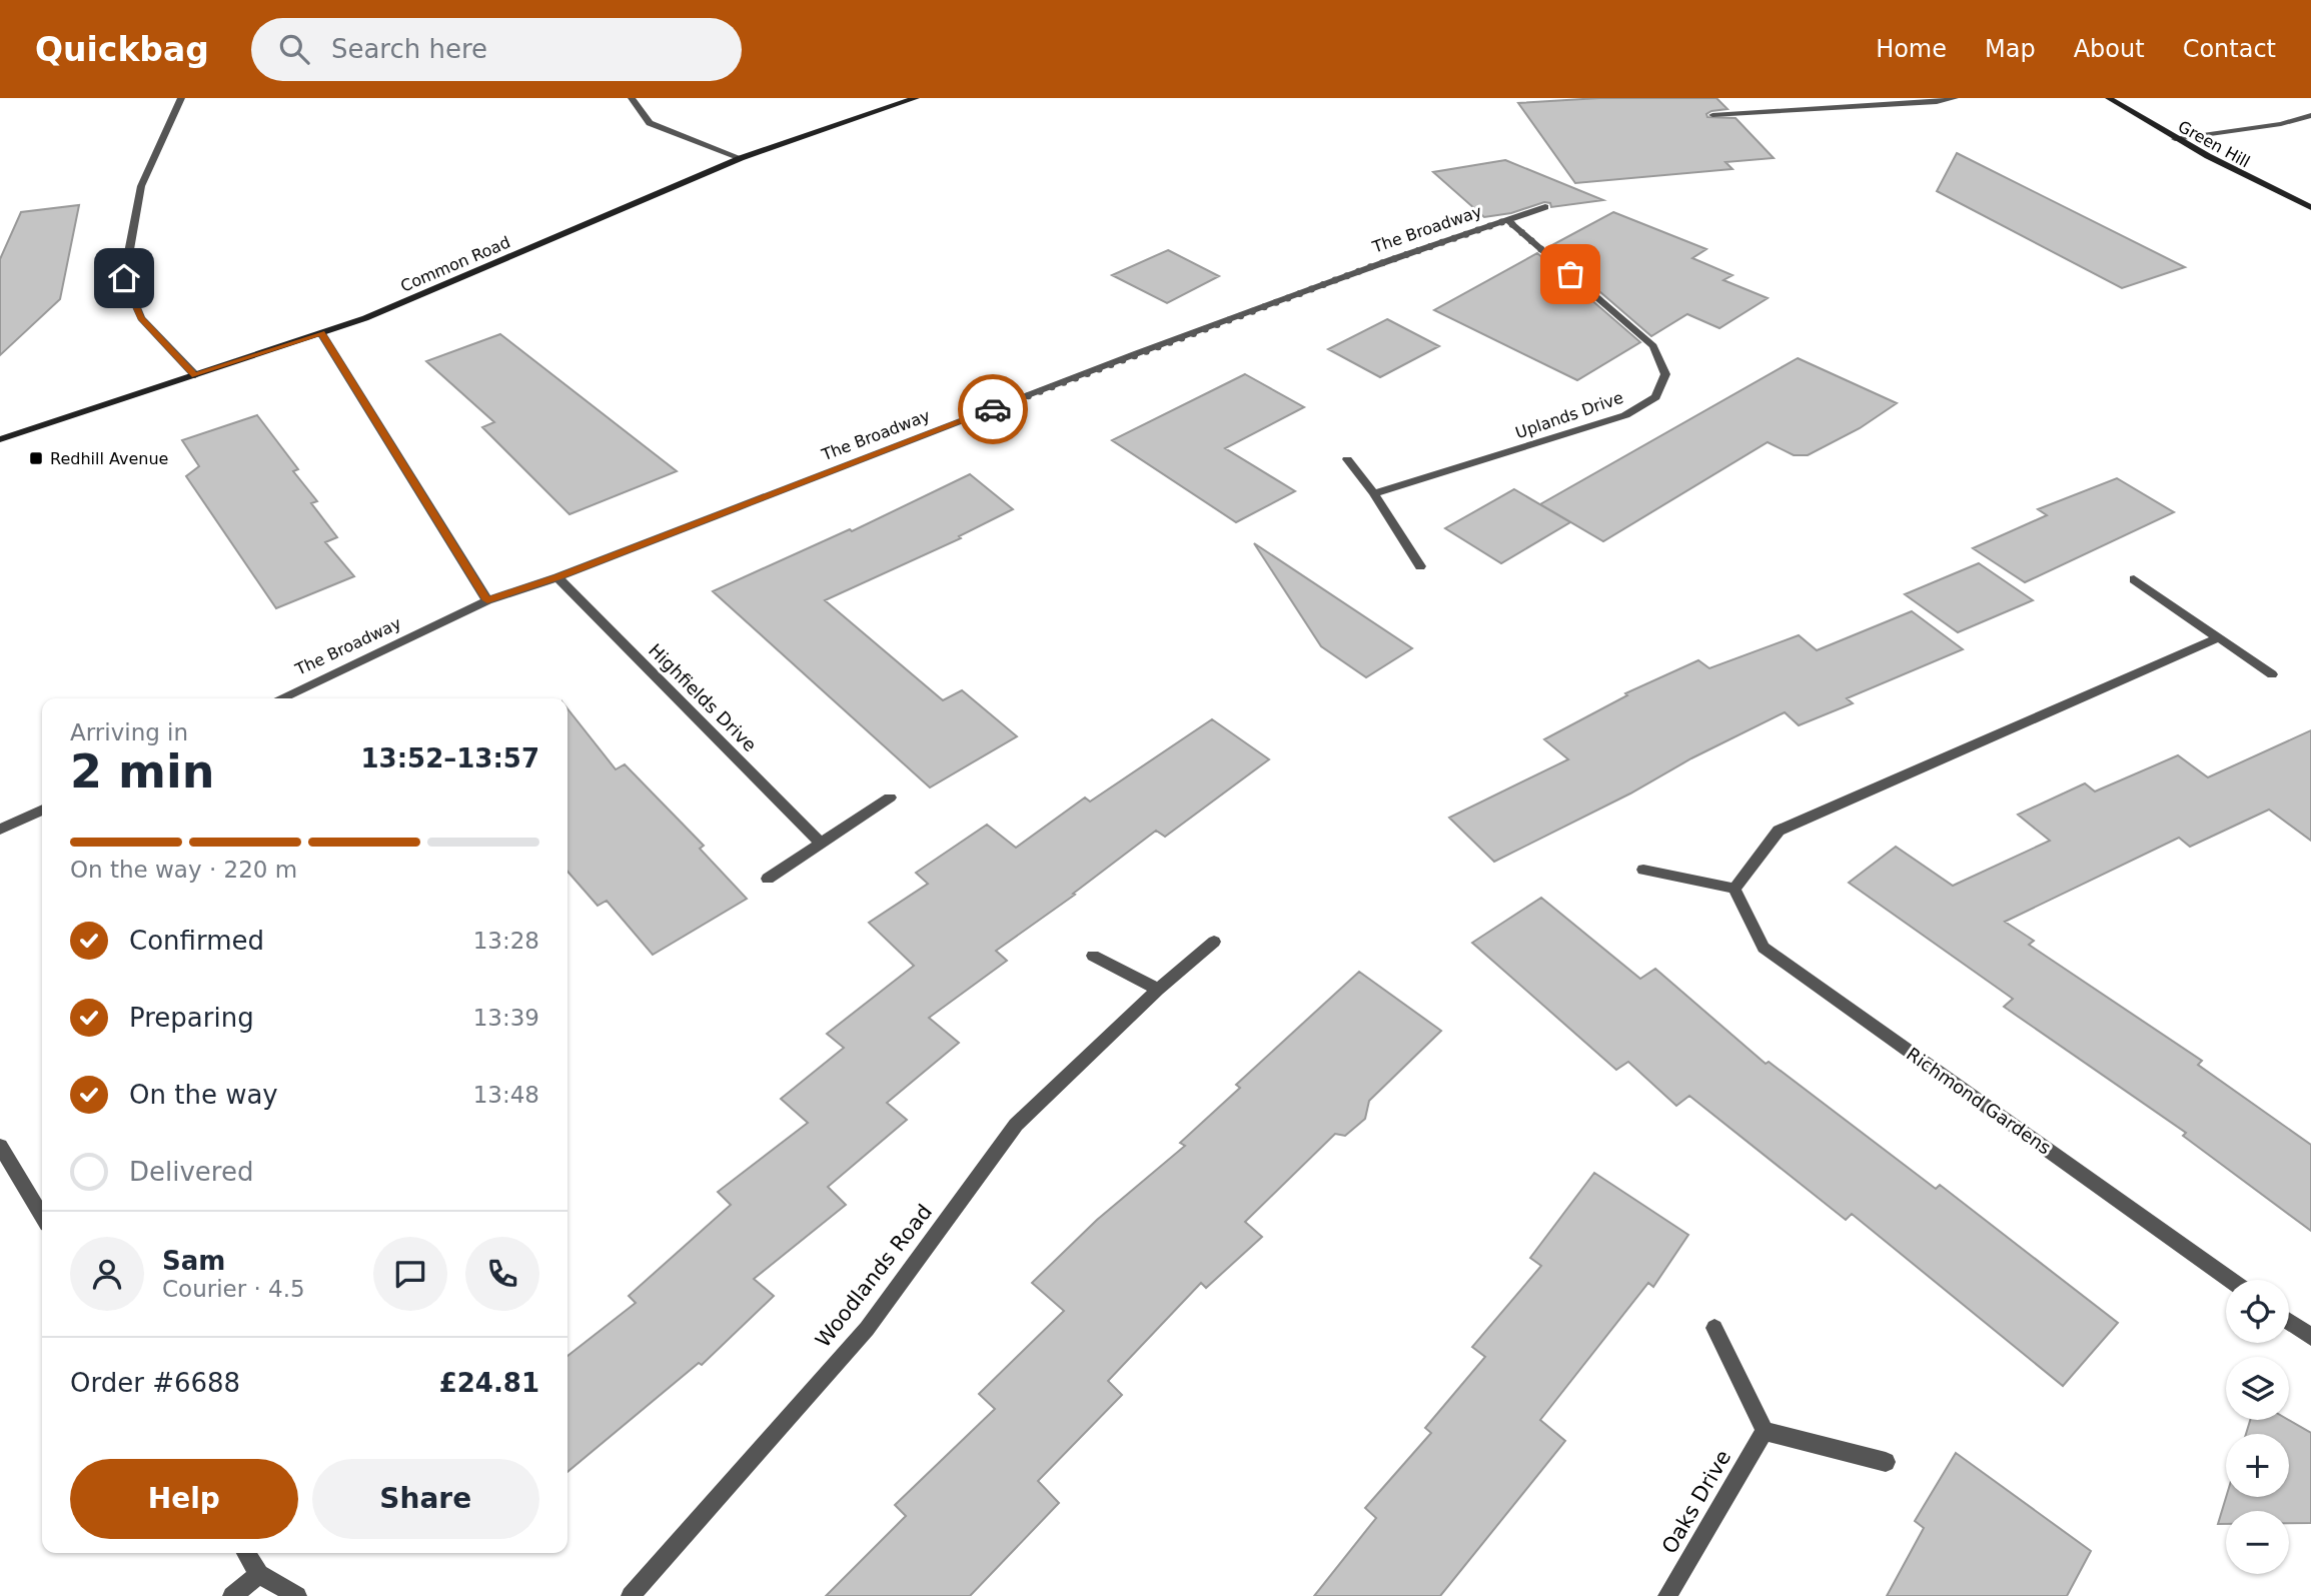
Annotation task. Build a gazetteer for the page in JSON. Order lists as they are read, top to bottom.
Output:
{
  "streets": {
    "street": [
      "Green Hill",
      "The Broadway",
      "Common Road",
      "Uplands Drive",
      "Highfields Drive",
      "Richmond Gardens",
      "Woodlands Road",
      "Oaks Drive"
    ]
  },
  "crossings": [
    ["The Broadway", "Uplands Drive"],
    ["The Broadway", "Highfields Drive"]
  ],
  "places": {
    "transit": ["Redhill Avenue"]
  },
  "page": {
    "header": "Quickbag",
    "search": "Search here",
    "nav": [
      "Home",
      "Map",
      "About",
      "Contact"
    ],
    "heading": ["2 min", "Arriving in", "13:52–13:57"],
    "panel": [
      "Sam",
      "Courier · 4.5",
      "Order #6688",
      "£24.81"
    ],
    "bar": "On the way · 220 m",
    "list": [
      ["Confirmed", "13:28"],
      ["Preparing", "13:39"],
      ["On the way", "13:48"],
      "Delivered"
    ],
    "map_buttons": ["+", "−"],
    "buttons": ["Help", "Share"]
  }
}
